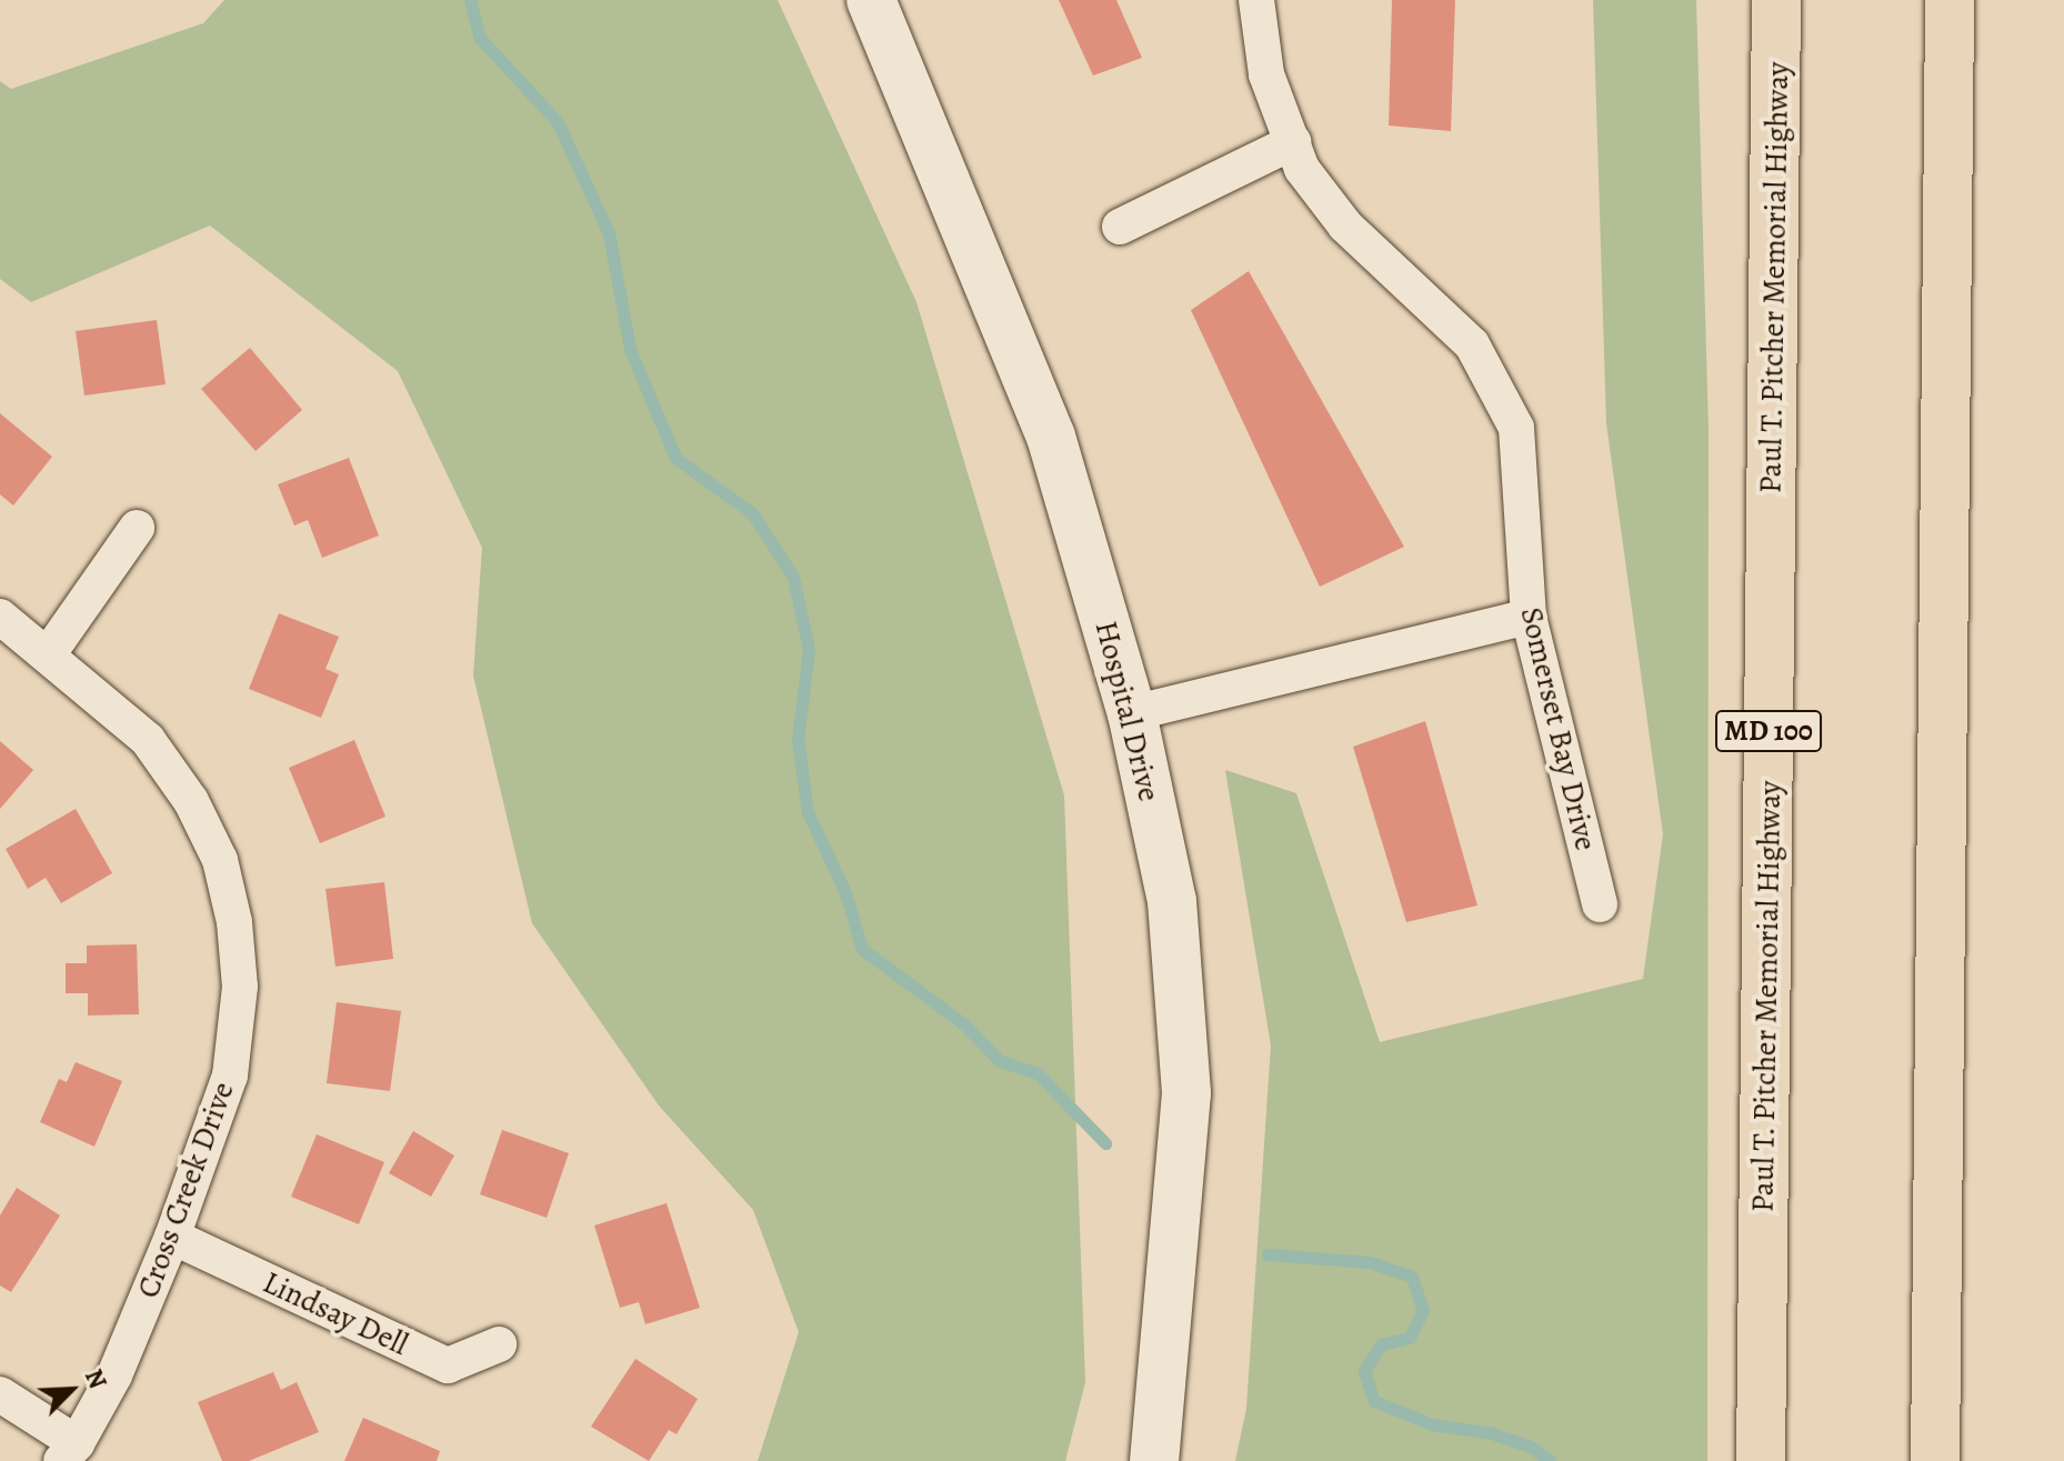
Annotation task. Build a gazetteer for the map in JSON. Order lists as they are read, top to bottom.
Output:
{
  "streets": {
    "highway": ["Paul T. Pitcher Memorial Highway", "MD 100"],
    "street": [
      "Hospital Drive",
      "Somerset Bay Drive",
      "Cross Creek Drive",
      "Lindsay Dell"
    ]
  },
  "crossings": [
    ["Cross Creek Drive", "Lindsay Dell"]
  ],
  "north": "top right"
}
